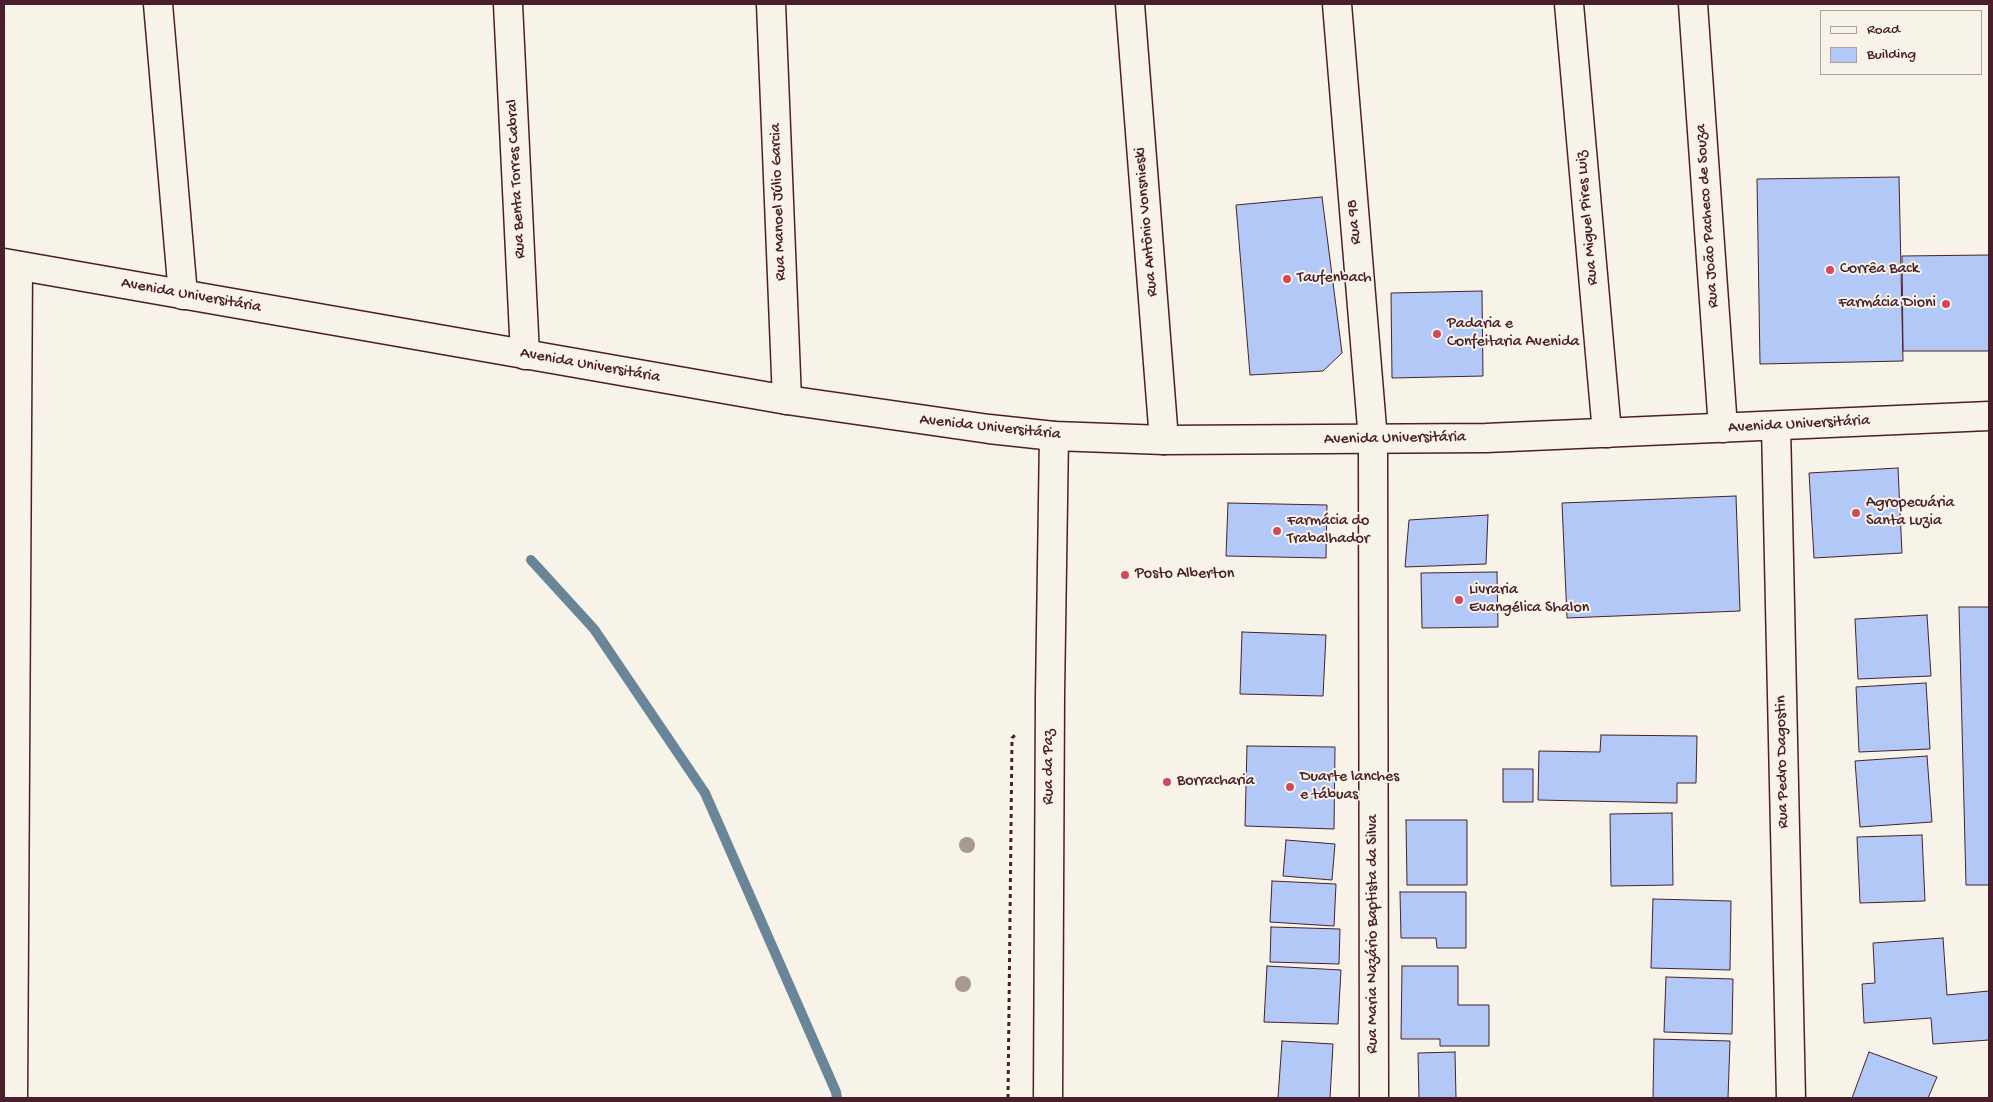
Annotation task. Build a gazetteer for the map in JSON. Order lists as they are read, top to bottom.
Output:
{
  "streets": {
    "street": [
      "Rua Benta Torres Cabral",
      "Rua Manoel Júlio Garcia",
      "Rua João Pacheco de Souza",
      "Rua Miguel Pires Luiz",
      "Rua Antônio Vonsnieski",
      "Rua 98",
      "Avenida Universitária",
      "Rua Pedro Dagostin",
      "Rua da Paz",
      "Rua Maria Nazário Baptista da Silva"
    ]
  },
  "crossings": [
    ["Rua Benta Torres Cabral", "Avenida Universitária"],
    ["Rua Manoel Júlio Garcia", "Avenida Universitária"],
    ["Rua João Pacheco de Souza", "Avenida Universitária"],
    ["Rua Miguel Pires Luiz", "Avenida Universitária"],
    ["Rua Antônio Vonsnieski", "Avenida Universitária"],
    ["Rua 98", "Avenida Universitária"],
    ["Rua 98", "Rua Maria Nazário Baptista da Silva"],
    ["Avenida Universitária", "Rua Pedro Dagostin"],
    ["Avenida Universitária", "Rua da Paz"],
    ["Avenida Universitária", "Rua Maria Nazário Baptista da Silva"]
  ],
  "places": [
    "Corrêa Back",
    "Taufenbach",
    "Farmácia Dioni",
    "Padaria e Confeitaria Avenida",
    "Agropecuária Santa Luzia",
    "Farmácia do Trabalhador",
    "Posto Alberton",
    "Livraria Evangélica Shalon",
    "Borracharia",
    "Duarte lanches e tábuas"
  ],
  "legend": ["Road", "Building"]
}
